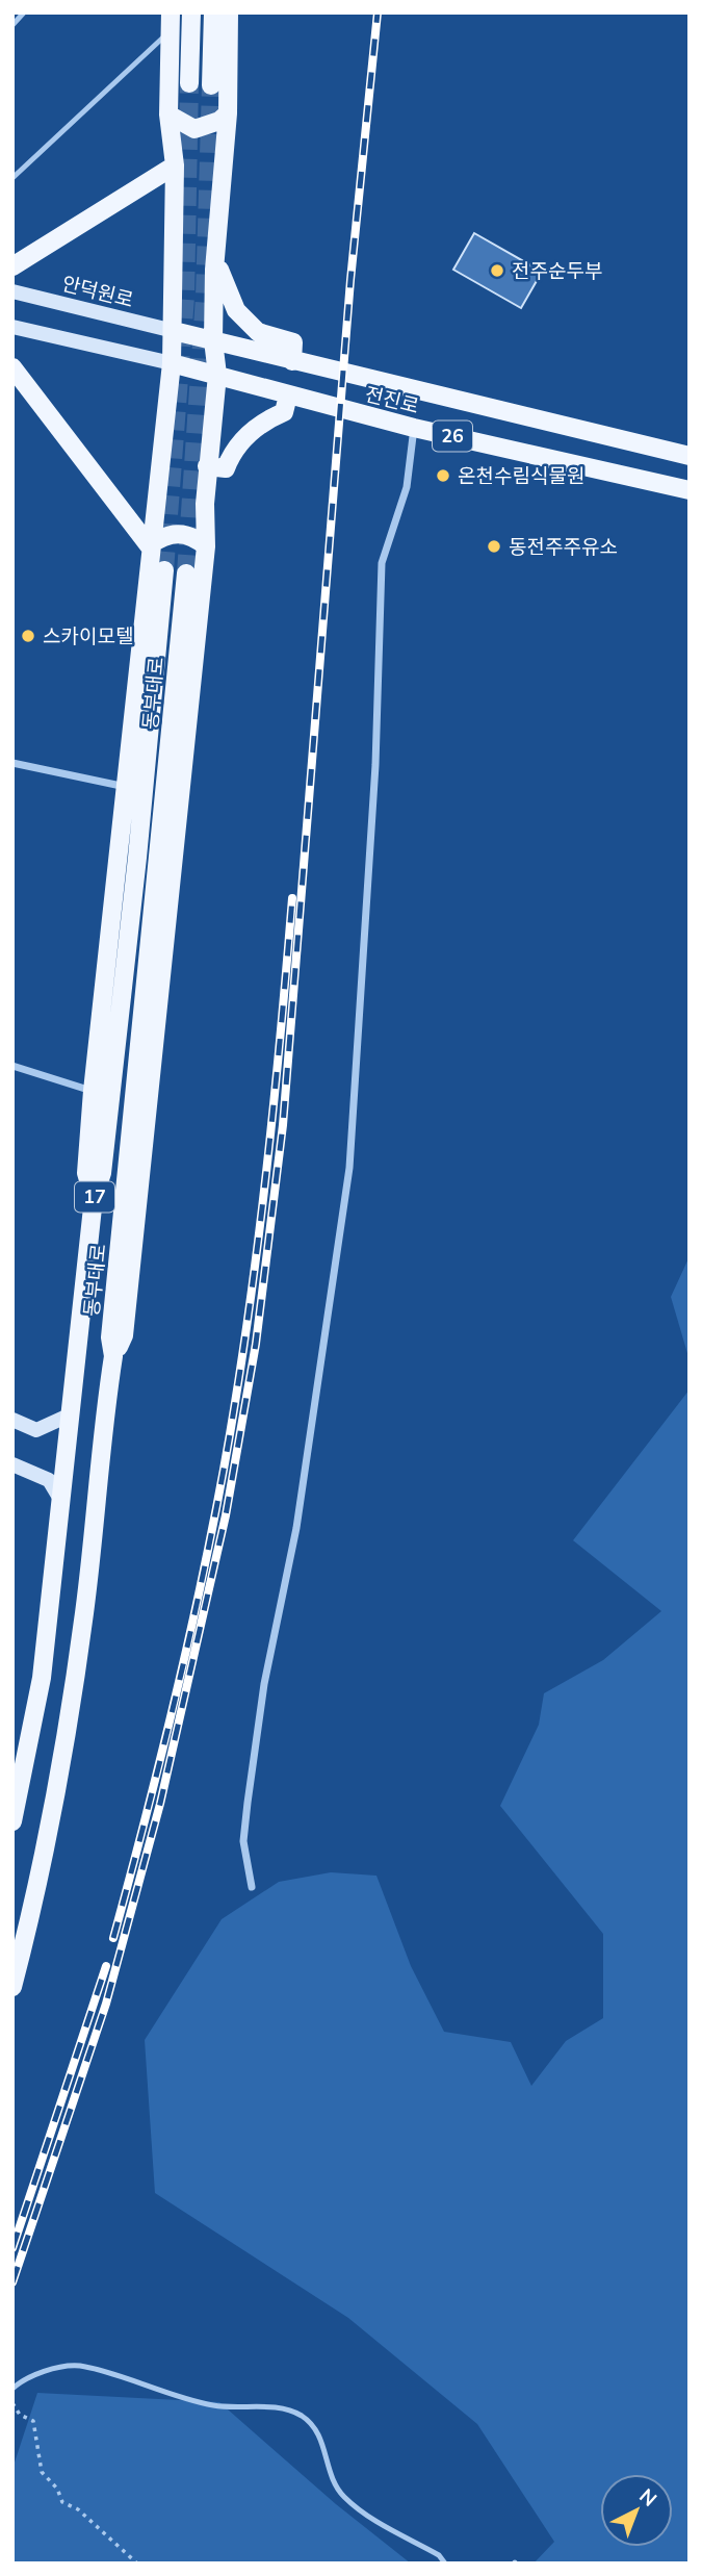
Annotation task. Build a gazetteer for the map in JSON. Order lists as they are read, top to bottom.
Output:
{
  "streets": {
    "main road": [
      "전진로",
      "26",
      "동부대로",
      "17"
    ],
    "street": ["안덕원로"]
  },
  "crossings": [
    ["안덕원로", "전진로"],
    ["안덕원로", "동부대로"],
    ["전진로", "동부대로"]
  ],
  "places": [
    "전주순두부",
    "온천수림식물원",
    "동전주주유소",
    "스카이모텔"
  ],
  "north": "top right"
}
